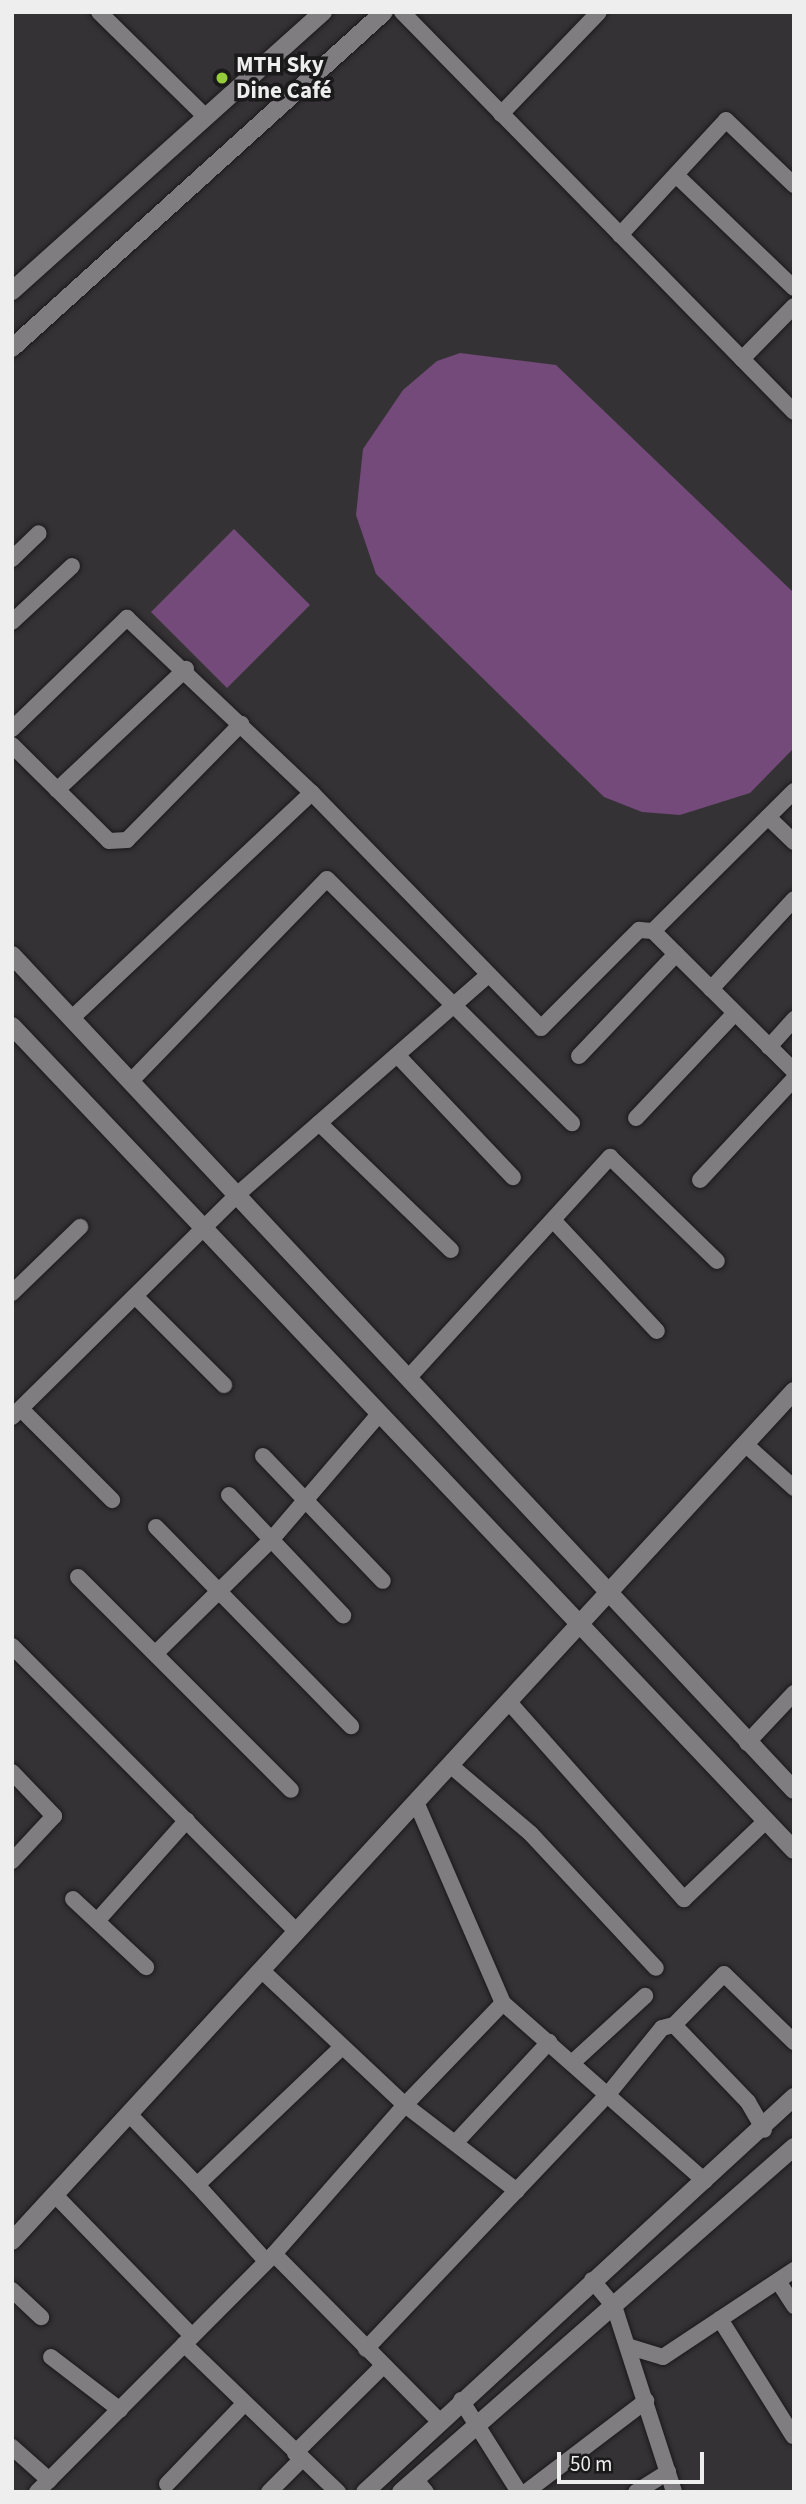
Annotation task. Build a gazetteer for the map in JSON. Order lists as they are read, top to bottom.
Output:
{
  "places": ["MTH Sky Dine Café"],
  "scale_bar": "50 m"
}
